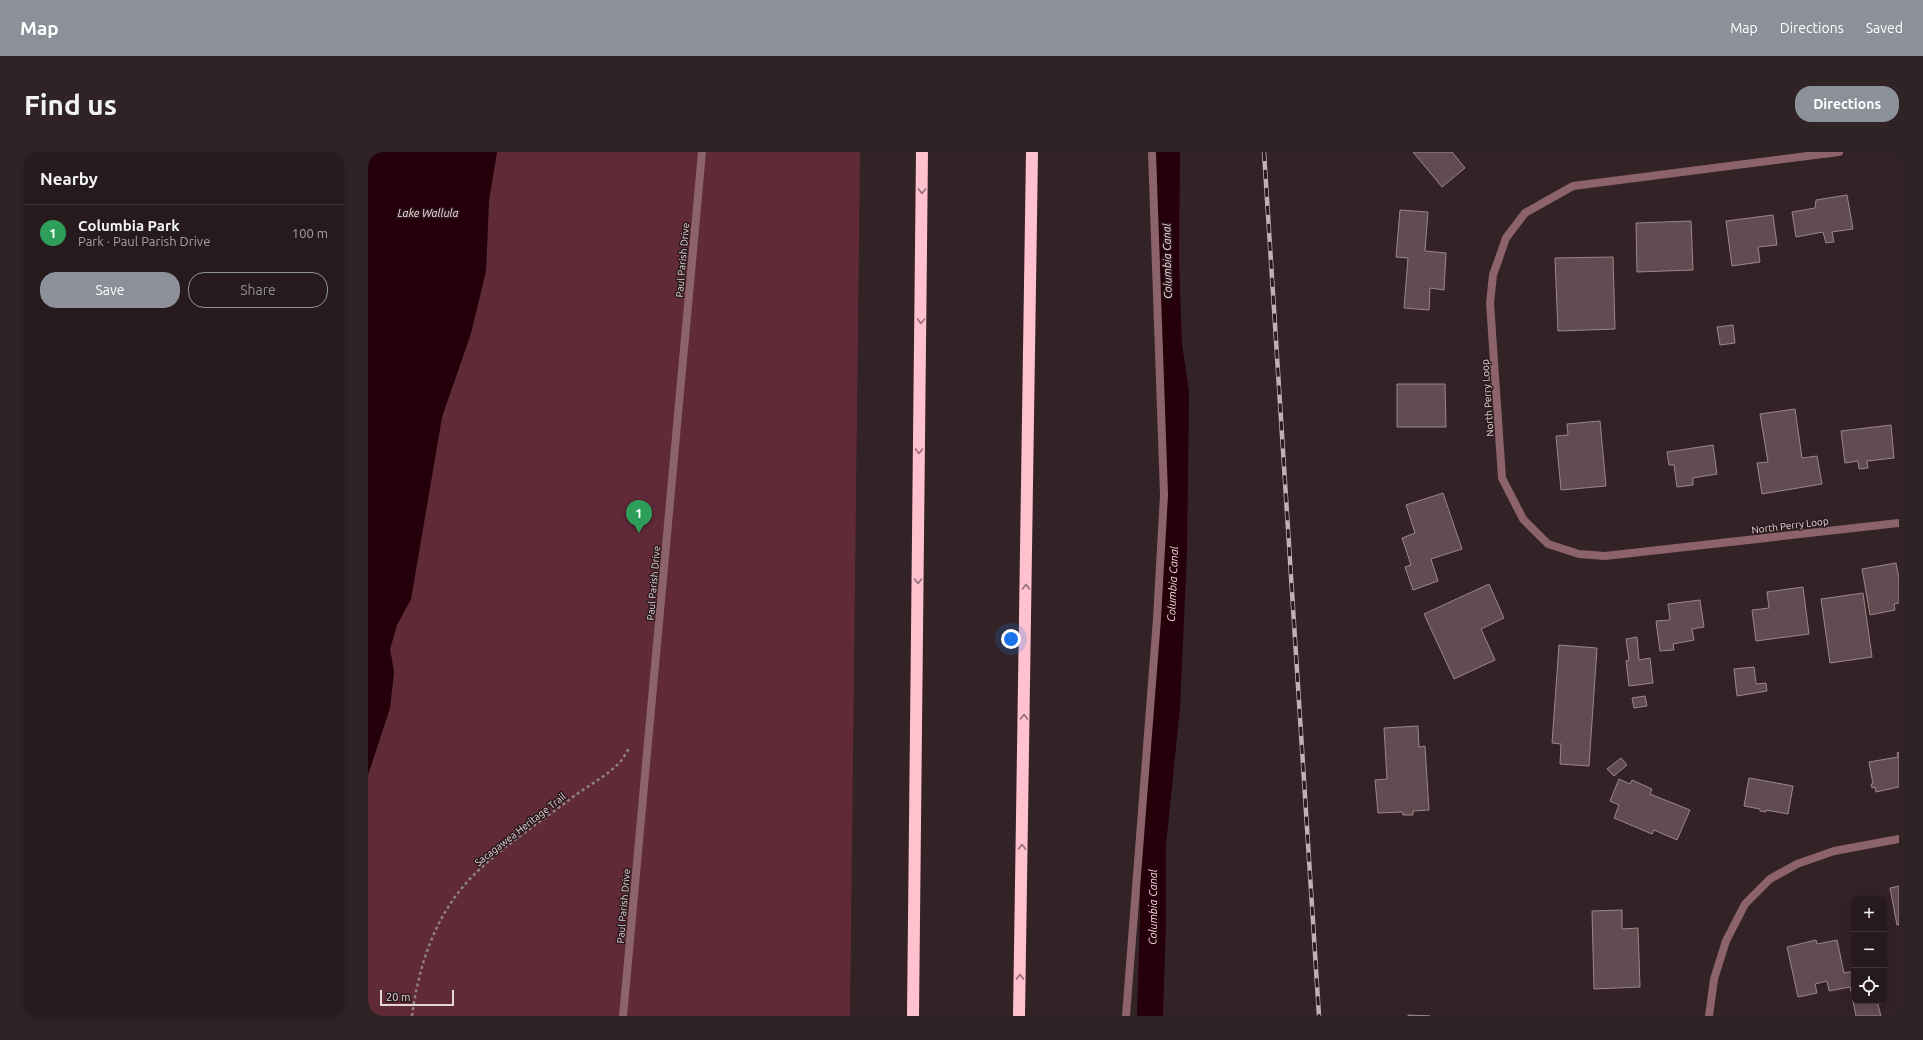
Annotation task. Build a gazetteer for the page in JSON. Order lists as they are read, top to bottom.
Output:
{
  "streets": {
    "street": ["Paul Parish Drive", "North Perry Loop"],
    "path": ["Sacagawea Heritage Trail"]
  },
  "crossings": [
    ["Paul Parish Drive", "Sacagawea Heritage Trail"]
  ],
  "water": ["Lake Wallula", "Columbia Canal"],
  "scale_bar": "20 m",
  "page": {
    "header": "Map",
    "nav": ["Map", "Directions", "Saved"],
    "buttons": [
      "Directions",
      ["Save", "Share"]
    ],
    "title": "Find us",
    "heading": "Nearby",
    "list": [
      {
        "mark": "1",
        "name": "Columbia Park",
        "note": "Park · Paul Parish Drive",
        "value": "100 m"
      }
    ],
    "pins": "1",
    "map_buttons": ["+", "−"],
    "scale": "20 m"
  }
}
